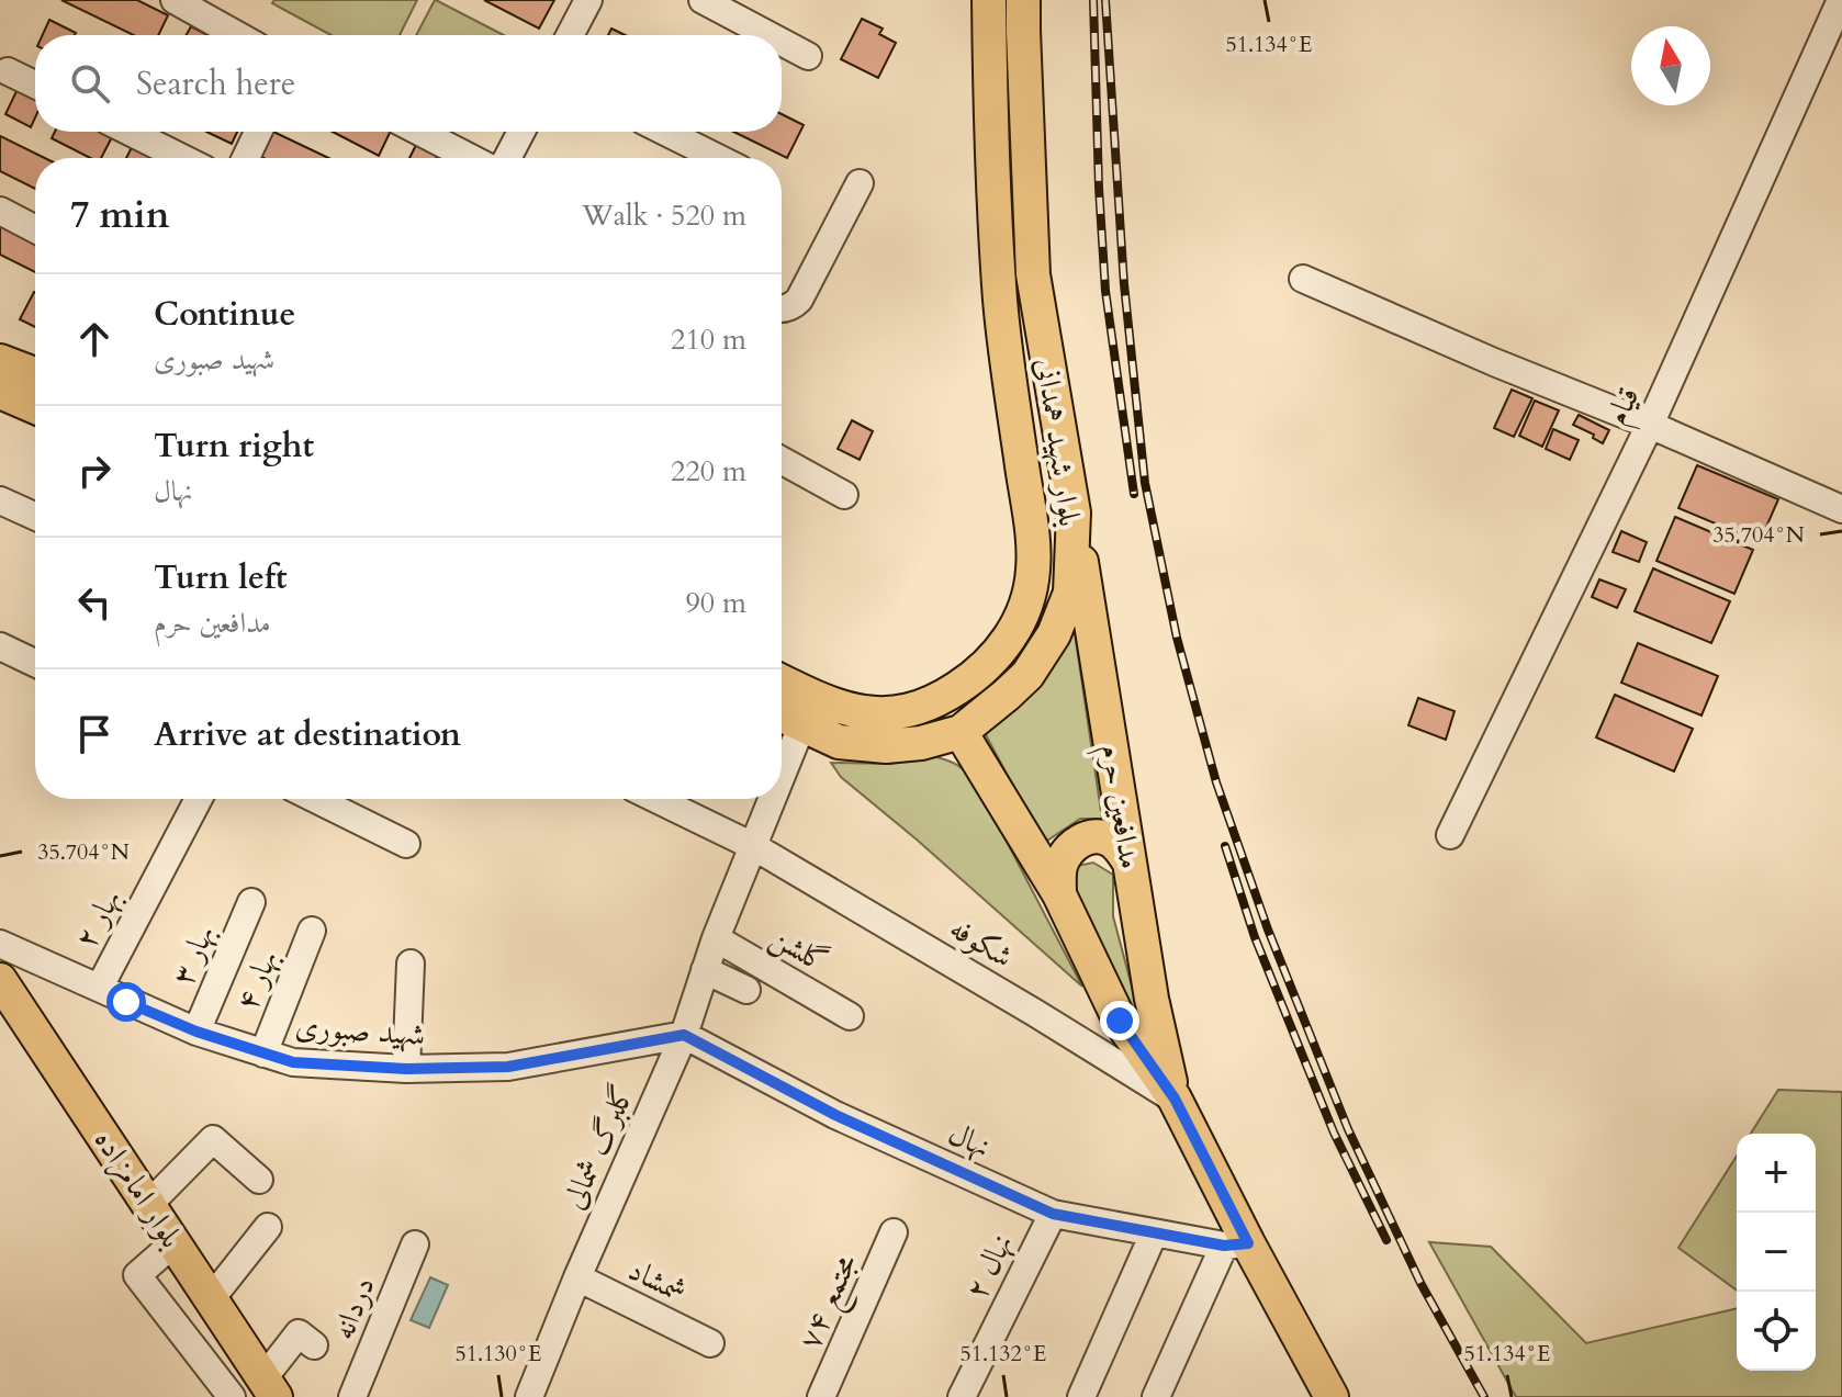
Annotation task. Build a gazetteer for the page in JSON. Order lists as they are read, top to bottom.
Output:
{
  "streets": {
    "main road": ["بلوار شهید همدانی", "مدافعین حرم", "بلوار امامزاده"],
    "street": [
      "قیام",
      "بهار ۲",
      "شکوفه",
      "گلشن",
      "بهار ۳",
      "بهار ۴",
      "شهید صبوری",
      "نهال",
      "گلبرگ شمالی",
      "نهال ۲",
      "شمشاد",
      "مجتمع ۷۴",
      "دردانه"
    ]
  },
  "crossings": [
    ["بلوار شهید همدانی", "مدافعین حرم"],
    ["بلوار شهید همدانی", "گلبرگ شمالی"],
    ["مدافعین حرم", "شکوفه"],
    ["مدافعین حرم", "نهال"],
    ["بهار ۲", "شهید صبوری"],
    ["شکوفه", "گلبرگ شمالی"],
    ["گلشن", "گلبرگ شمالی"],
    ["بهار ۳", "شهید صبوری"],
    ["بهار ۴", "شهید صبوری"],
    ["شهید صبوری", "نهال"],
    ["شهید صبوری", "گلبرگ شمالی"],
    ["نهال", "گلبرگ شمالی"],
    ["نهال", "نهال ۲"],
    ["گلبرگ شمالی", "شمشاد"]
  ],
  "north": "top",
  "page": {
    "search": "Search here",
    "heading": ["7 min", "Walk · 520 m"],
    "list": [
      ["Continue", "شهید صبوری", "210 m"],
      ["Turn right", "نهال", "220 m"],
      ["Turn left", "مدافعین حرم", "90 m"],
      "Arrive at destination"
    ],
    "map_buttons": ["+", "−"]
  },
  "coordinates": [
    "51.134°E",
    "35.704°N",
    "51.130°E",
    "51.132°E"
  ]
}
